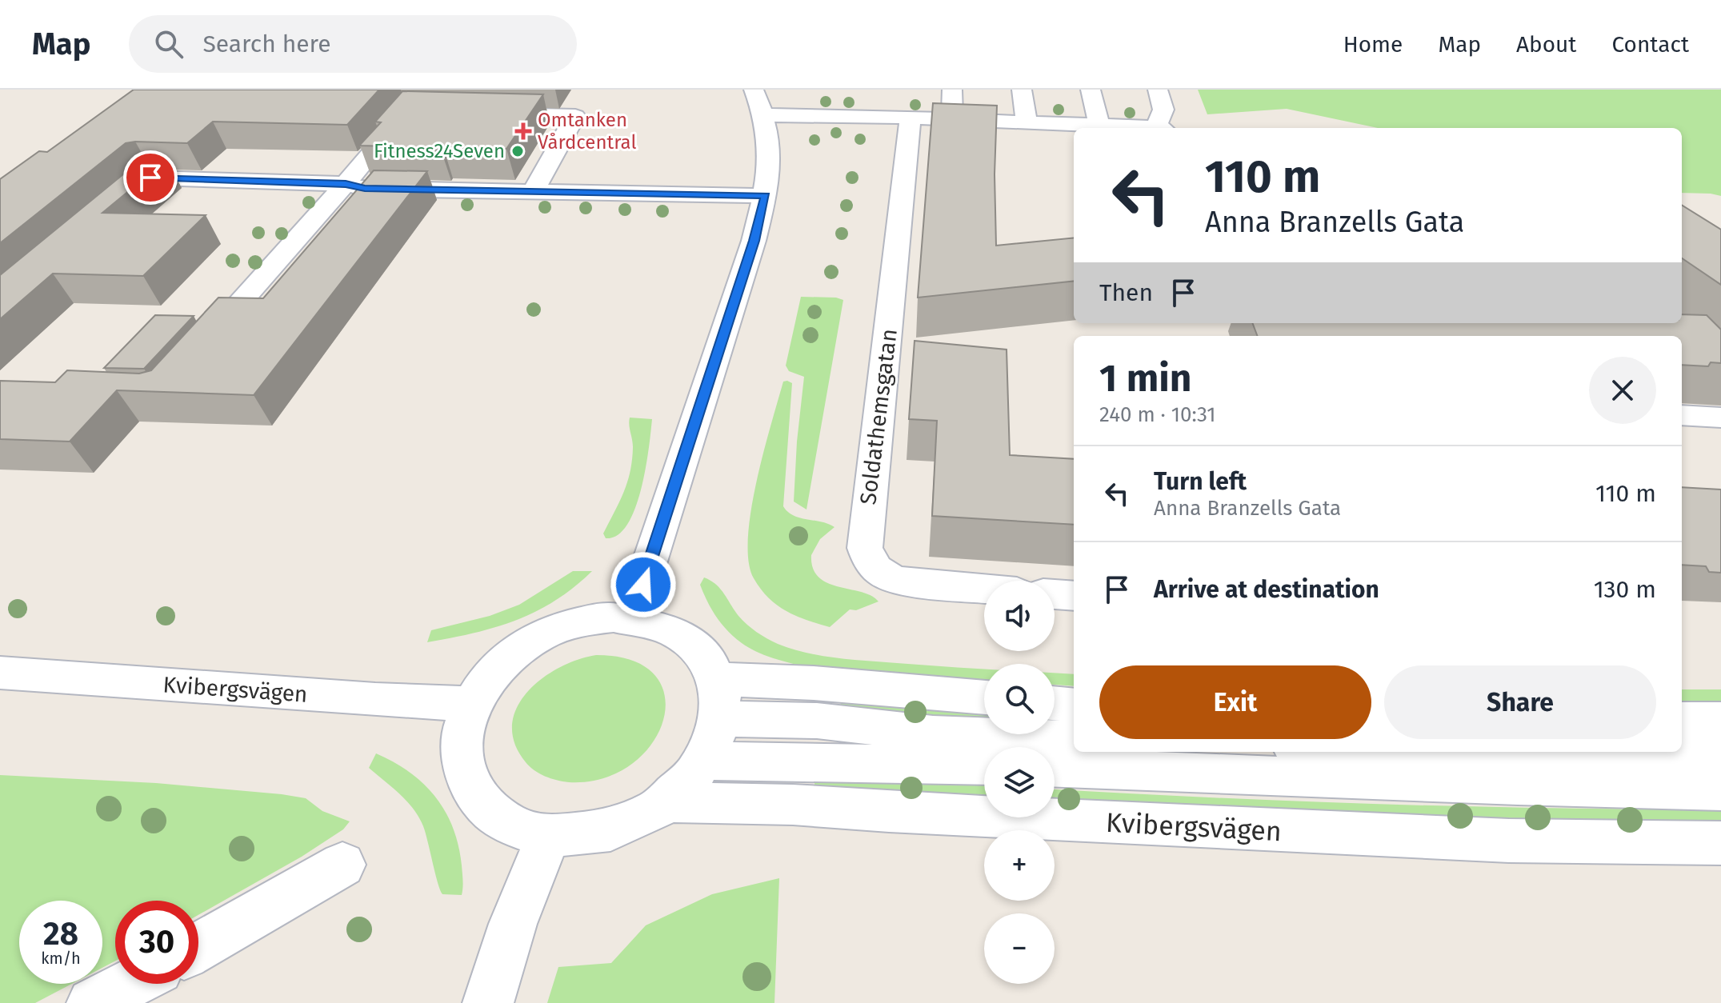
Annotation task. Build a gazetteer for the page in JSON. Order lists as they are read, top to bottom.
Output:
{
  "streets": {
    "street": ["Soldathemsgatan", "Kvibergsvägen"]
  },
  "places": {
    "health": ["Omtanken Vårdcentral"],
    "other": ["Fitness24Seven"]
  },
  "page": {
    "header": "Map",
    "search": "Search here",
    "nav": [
      "Home",
      "Map",
      "About",
      "Contact"
    ],
    "turn": ["110 m", "Anna Branzells Gata"],
    "then": "Then",
    "heading": ["1 min", "240 m · 10:31"],
    "list": [
      {
        "name": "Turn left",
        "note": "Anna Branzells Gata",
        "value": "110 m"
      },
      {
        "name": "Arrive at destination",
        "value": "130 m"
      }
    ],
    "map_buttons": ["+", "−"],
    "buttons": ["Exit", "Share"],
    "speed": "28 km/h",
    "limit": "30"
  }
}
